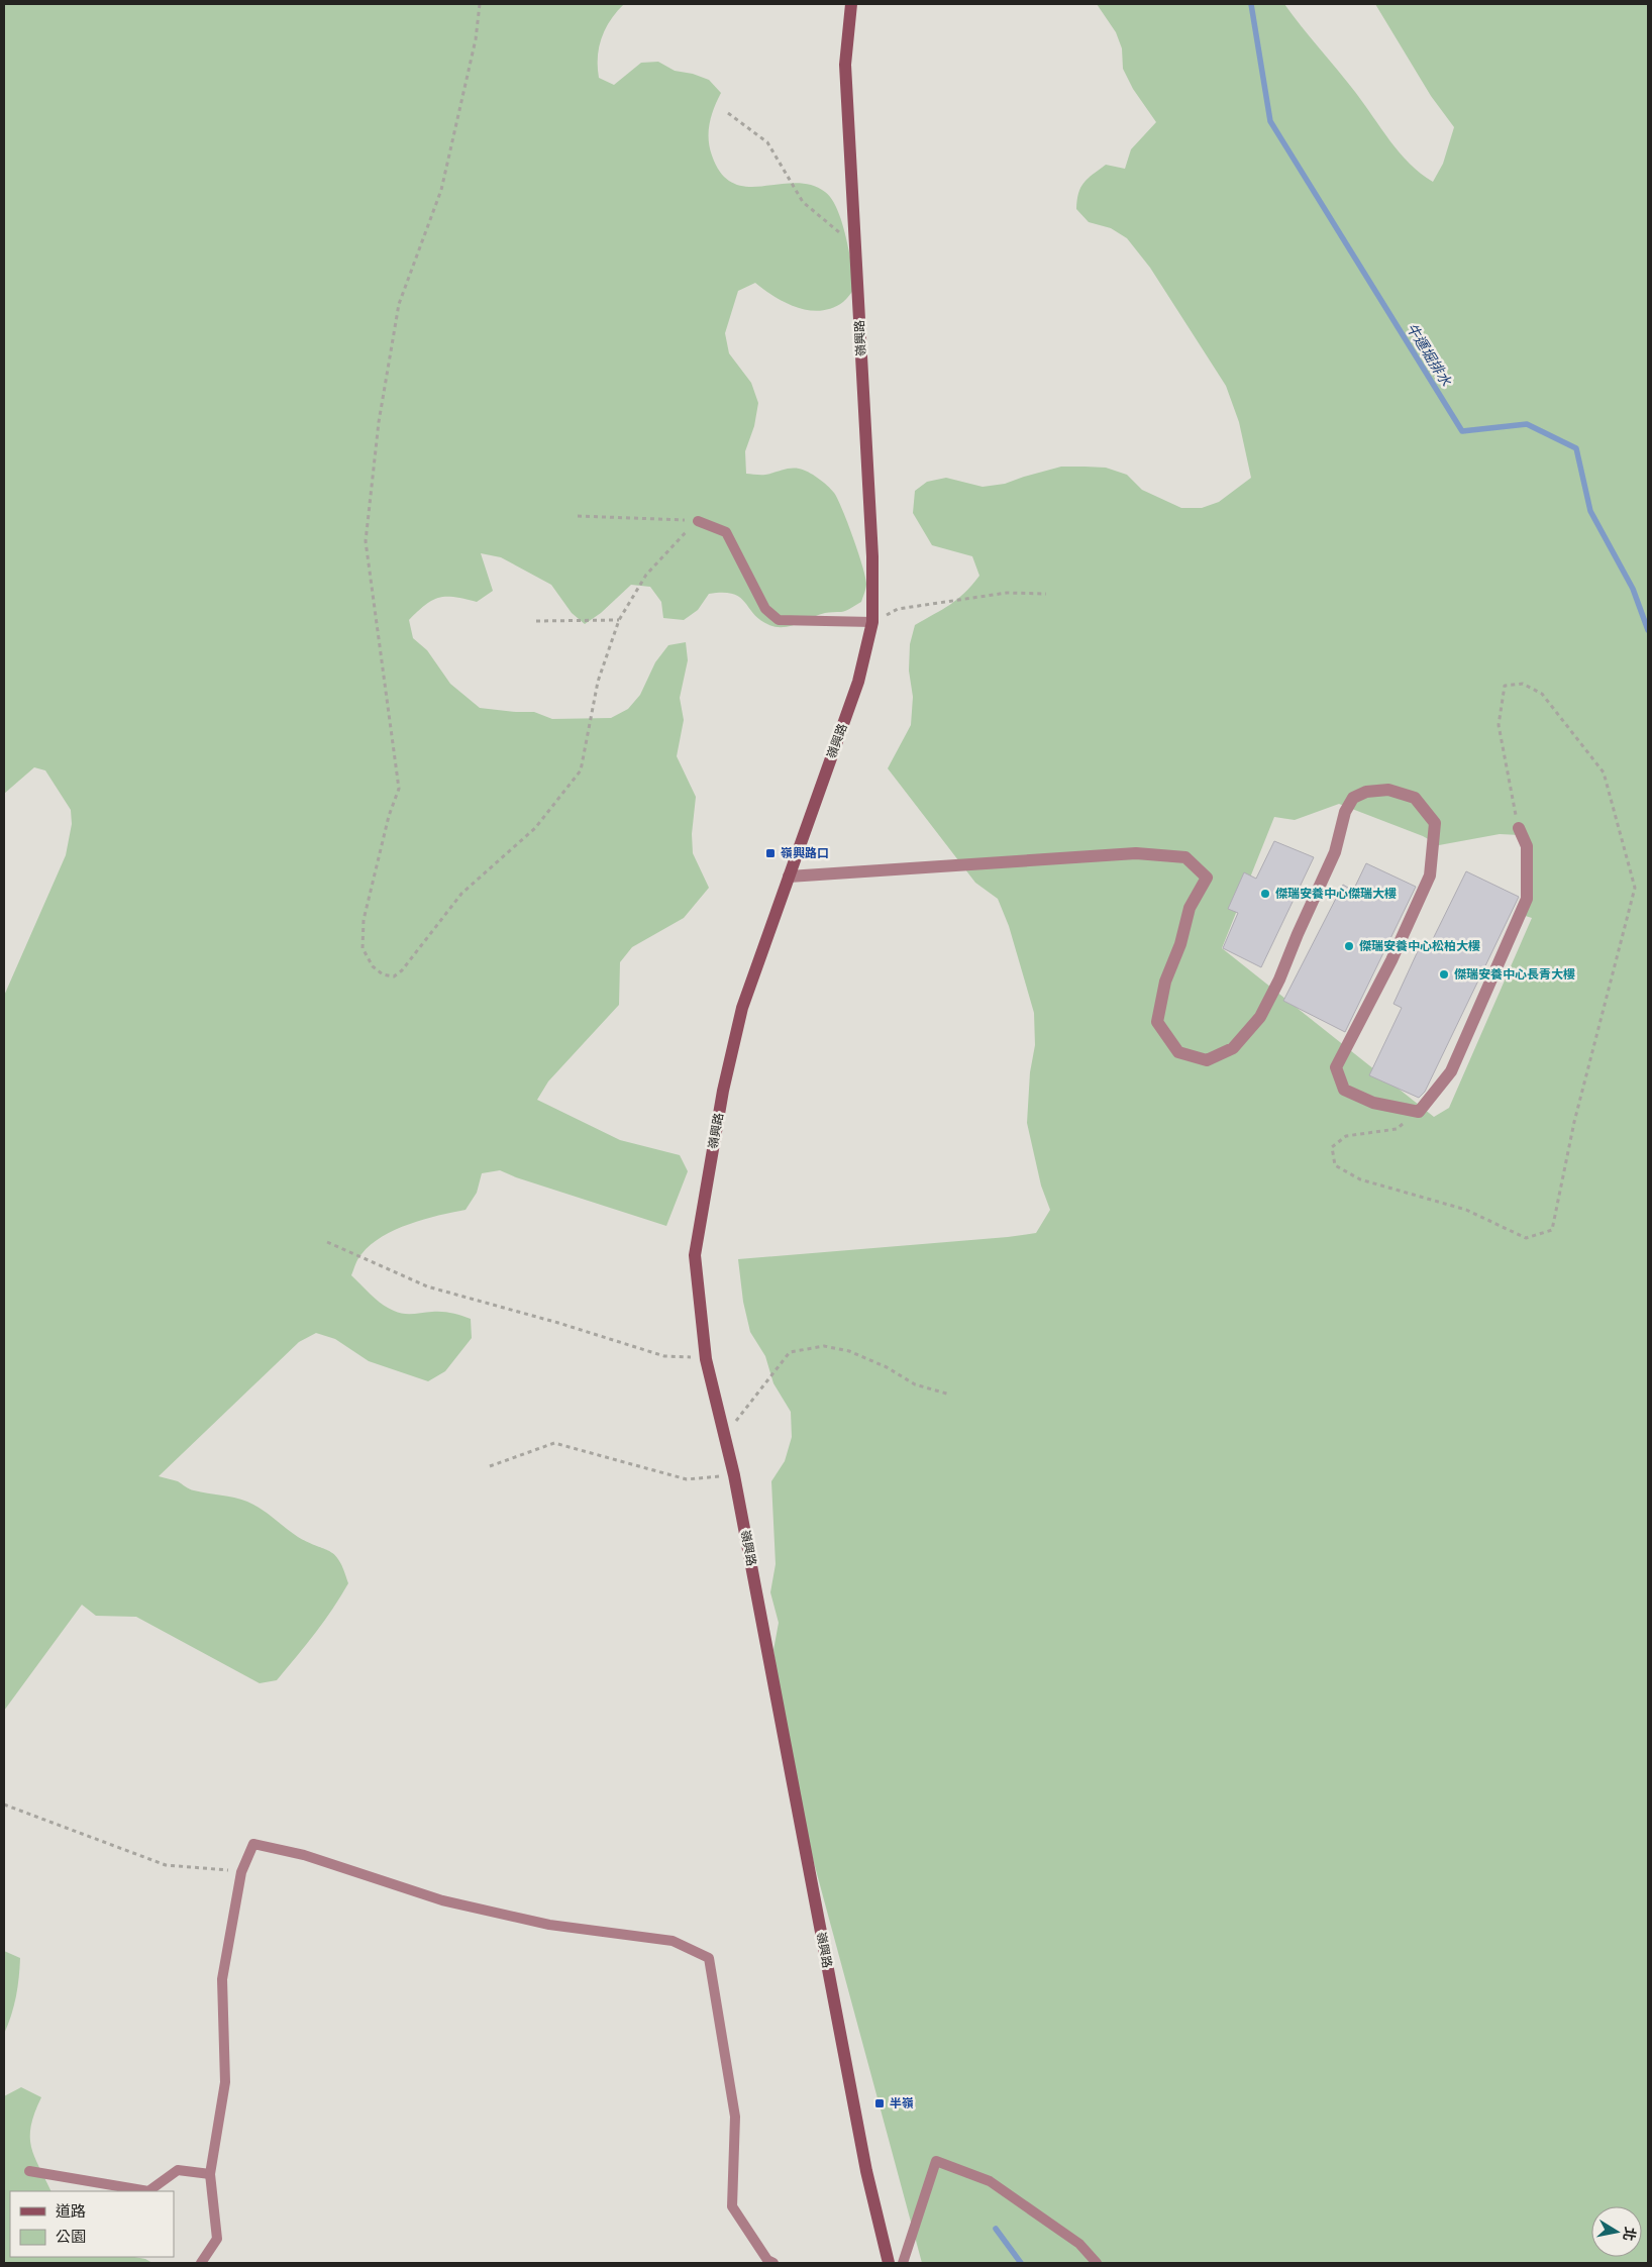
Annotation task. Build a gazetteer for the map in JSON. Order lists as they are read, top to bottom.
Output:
{
  "streets": {
    "main road": ["嶺興路"]
  },
  "water": ["牛運堀排水"],
  "places": {
    "transit": ["嶺興路口", "半嶺"],
    "other": ["傑瑞安養中心傑瑞大樓", "傑瑞安養中心松柏大樓", "傑瑞安養中心長青大樓"]
  },
  "legend": ["道路", "公園"],
  "north": "right"
}
